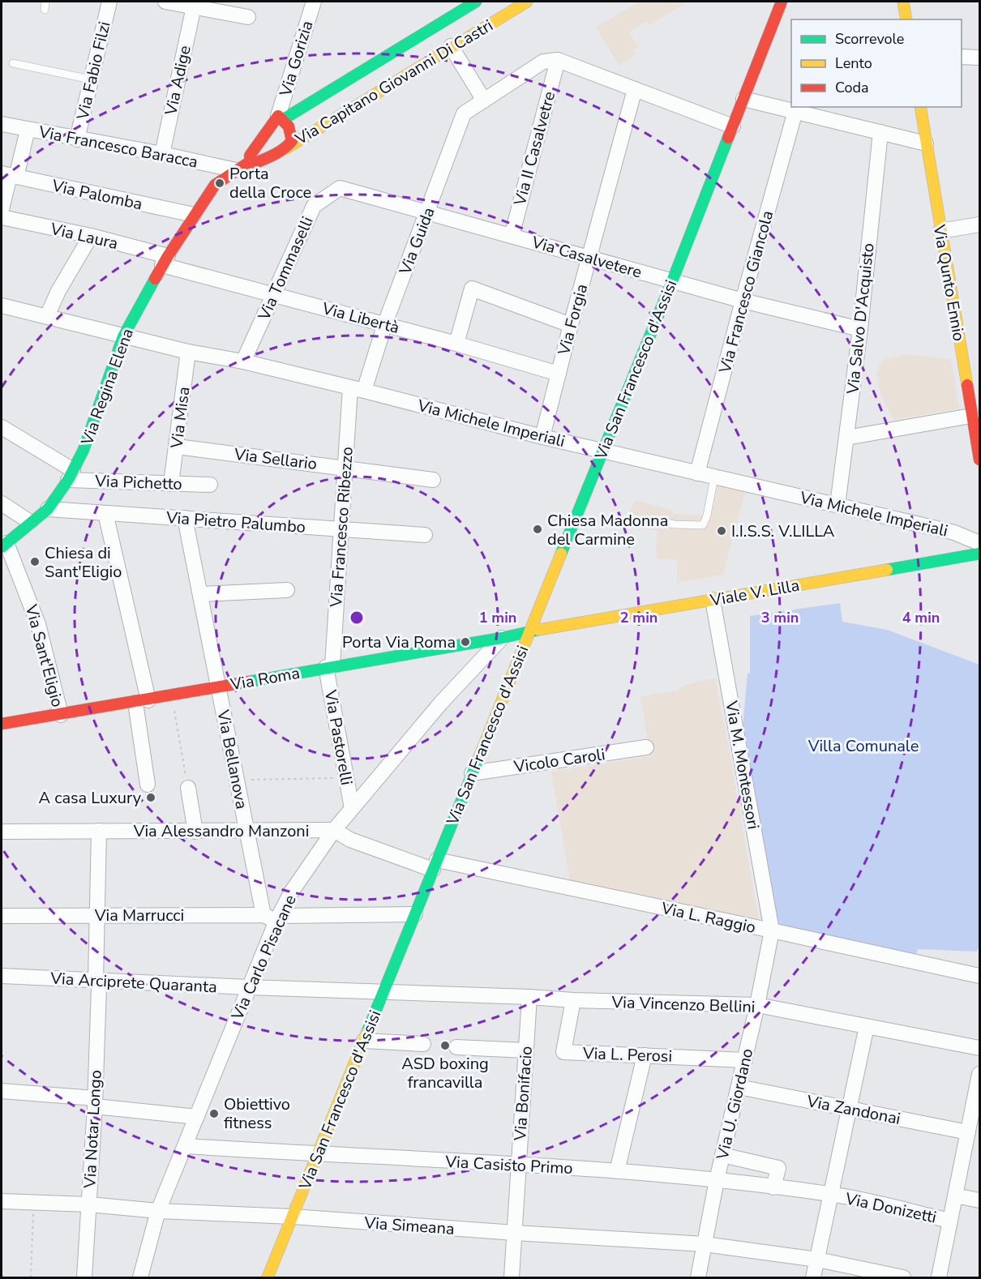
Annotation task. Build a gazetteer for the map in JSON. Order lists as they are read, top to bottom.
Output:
{
  "streets": {
    "street": [
      "Via Gorizia",
      "Via Fabio Filzi",
      "Via Adige",
      "Via Capitano Giovanni Di Castri",
      "Via Francesco Baracca",
      "Via II Casalvetre",
      "Via Palomba",
      "Via Laura",
      "Via Guida",
      "Via Casalvetere",
      "Via Tommaselli",
      "Via Qunto Ennio",
      "Via Francesco Giancola",
      "Via Libertà",
      "Via Salvo D'Acquisto",
      "Via Forgia",
      "Via San Francesco d'Assisi",
      "Via Regina Elena",
      "Via Misa",
      "Via Michele Imperiali",
      "Via Sellario",
      "Via Pichetto",
      "Via Pietro Palumbo",
      "Via Francesco Ribezzo",
      "Viale V. Lilla",
      "Via Sant'Eligio",
      "Via Roma",
      "Via Pastorelli",
      "Via Bellanova",
      "Vicolo Caroli",
      "Via M. Montessori",
      "Via Alessandro Manzoni",
      "Via Marrucci",
      "Via L. Raggio",
      "Via Carlo Pisacane",
      "Via Arciprete Quaranta",
      "Via Vincenzo Bellini",
      "Via L. Perosi",
      "Via Bonifacio",
      "Via U. Giordano",
      "Via Zandonai",
      "Via Notar Longo",
      "Via Casisto Primo",
      "Via Donizetti",
      "Via Simeana"
    ]
  },
  "crossings": [
    ["Via Gorizia", "Via Capitano Giovanni Di Castri"],
    ["Via Fabio Filzi", "Via Francesco Baracca"],
    ["Via Adige", "Via Francesco Baracca"],
    ["Via Capitano Giovanni Di Castri", "Via Regina Elena"],
    ["Via Francesco Baracca", "Via Regina Elena"],
    ["Via II Casalvetre", "Via Guida"],
    ["Via II Casalvetre", "Via Casalvetere"],
    ["Via Palomba", "Via Regina Elena"],
    ["Via Laura", "Via Libertà"],
    ["Via Laura", "Via Regina Elena"],
    ["Via Guida", "Via Casalvetere"],
    ["Via Guida", "Via Tommaselli"],
    ["Via Guida", "Via Libertà"],
    ["Via Guida", "Via Michele Imperiali"],
    ["Via Guida", "Via Francesco Ribezzo"],
    ["Via Casalvetere", "Via Tommaselli"],
    ["Via Casalvetere", "Via Francesco Giancola"],
    ["Via Casalvetere", "Via Salvo D'Acquisto"],
    ["Via Casalvetere", "Via Forgia"],
    ["Via Casalvetere", "Via San Francesco d'Assisi"],
    ["Via Tommaselli", "Via Libertà"],
    ["Via Tommaselli", "Via Michele Imperiali"],
    ["Via Francesco Giancola", "Via Michele Imperiali"],
    ["Via Libertà", "Via Forgia"],
    ["Via Libertà", "Via Regina Elena"],
    ["Via Salvo D'Acquisto", "Via Michele Imperiali"],
    ["Via Forgia", "Via Michele Imperiali"],
    ["Via San Francesco d'Assisi", "Via Michele Imperiali"],
    ["Via San Francesco d'Assisi", "Viale V. Lilla"],
    ["Via San Francesco d'Assisi", "Via Roma"],
    ["Via San Francesco d'Assisi", "Vicolo Caroli"],
    ["Via San Francesco d'Assisi", "Via Alessandro Manzoni"],
    ["Via San Francesco d'Assisi", "Via Marrucci"],
    ["Via San Francesco d'Assisi", "Via L. Raggio"],
    ["Via San Francesco d'Assisi", "Via Arciprete Quaranta"],
    ["Via San Francesco d'Assisi", "Via Vincenzo Bellini"],
    ["Via San Francesco d'Assisi", "Via Casisto Primo"],
    ["Via San Francesco d'Assisi", "Via Simeana"],
    ["Via Regina Elena", "Via Michele Imperiali"],
    ["Via Regina Elena", "Via Pichetto"],
    ["Via Regina Elena", "Via Pietro Palumbo"],
    ["Via Regina Elena", "Via Sant'Eligio"],
    ["Via Misa", "Via Michele Imperiali"],
    ["Via Misa", "Via Sellario"],
    ["Via Misa", "Via Pichetto"],
    ["Via Michele Imperiali", "Via Francesco Ribezzo"],
    ["Via Sellario", "Via Francesco Ribezzo"],
    ["Via Pietro Palumbo", "Via Francesco Ribezzo"],
    ["Via Pietro Palumbo", "Via Bellanova"],
    ["Via Francesco Ribezzo", "Via Roma"],
    ["Via Francesco Ribezzo", "Via Pastorelli"],
    ["Viale V. Lilla", "Via Roma"],
    ["Viale V. Lilla", "Via M. Montessori"],
    ["Via Sant'Eligio", "Via Roma"],
    ["Via Roma", "Via Pastorelli"],
    ["Via Roma", "Via Bellanova"],
    ["Via Roma", "Via Carlo Pisacane"],
    ["Via Pastorelli", "Via Carlo Pisacane"],
    ["Via Bellanova", "Via Alessandro Manzoni"],
    ["Via Bellanova", "Via Marrucci"],
    ["Via Bellanova", "Via Carlo Pisacane"],
    ["Via M. Montessori", "Via L. Raggio"],
    ["Via M. Montessori", "Via U. Giordano"],
    ["Via Alessandro Manzoni", "Via L. Raggio"],
    ["Via Alessandro Manzoni", "Via Carlo Pisacane"],
    ["Via Alessandro Manzoni", "Via Notar Longo"],
    ["Via Marrucci", "Via Carlo Pisacane"],
    ["Via Marrucci", "Via Notar Longo"],
    ["Via L. Raggio", "Via U. Giordano"],
    ["Via Carlo Pisacane", "Via Arciprete Quaranta"],
    ["Via Carlo Pisacane", "Via Casisto Primo"],
    ["Via Carlo Pisacane", "Via Simeana"],
    ["Via Arciprete Quaranta", "Via Vincenzo Bellini"],
    ["Via Arciprete Quaranta", "Via Notar Longo"],
    ["Via Vincenzo Bellini", "Via L. Perosi"],
    ["Via Vincenzo Bellini", "Via Bonifacio"],
    ["Via Vincenzo Bellini", "Via U. Giordano"],
    ["Via L. Perosi", "Via U. Giordano"],
    ["Via Bonifacio", "Via Casisto Primo"],
    ["Via Bonifacio", "Via Simeana"],
    ["Via U. Giordano", "Via Zandonai"],
    ["Via U. Giordano", "Via Casisto Primo"],
    ["Via U. Giordano", "Via Simeana"],
    ["Via Notar Longo", "Via Simeana"],
    ["Via Casisto Primo", "Via Donizetti"]
  ],
  "parks": ["Villa Comunale"],
  "places": [
    "Porta della Croce",
    "Chiesa Madonna del Carmine",
    "I.I.S.S. V.LILLA",
    "Chiesa di Sant'Eligio",
    "Porta Via Roma",
    "A casa Luxury",
    "ASD boxing francavilla",
    "Obiettivo fitness"
  ],
  "legend": ["Scorrevole", "Lento", "Coda"],
  "rings": [
    "1 min",
    "2 min",
    "3 min",
    "4 min"
  ]
}
